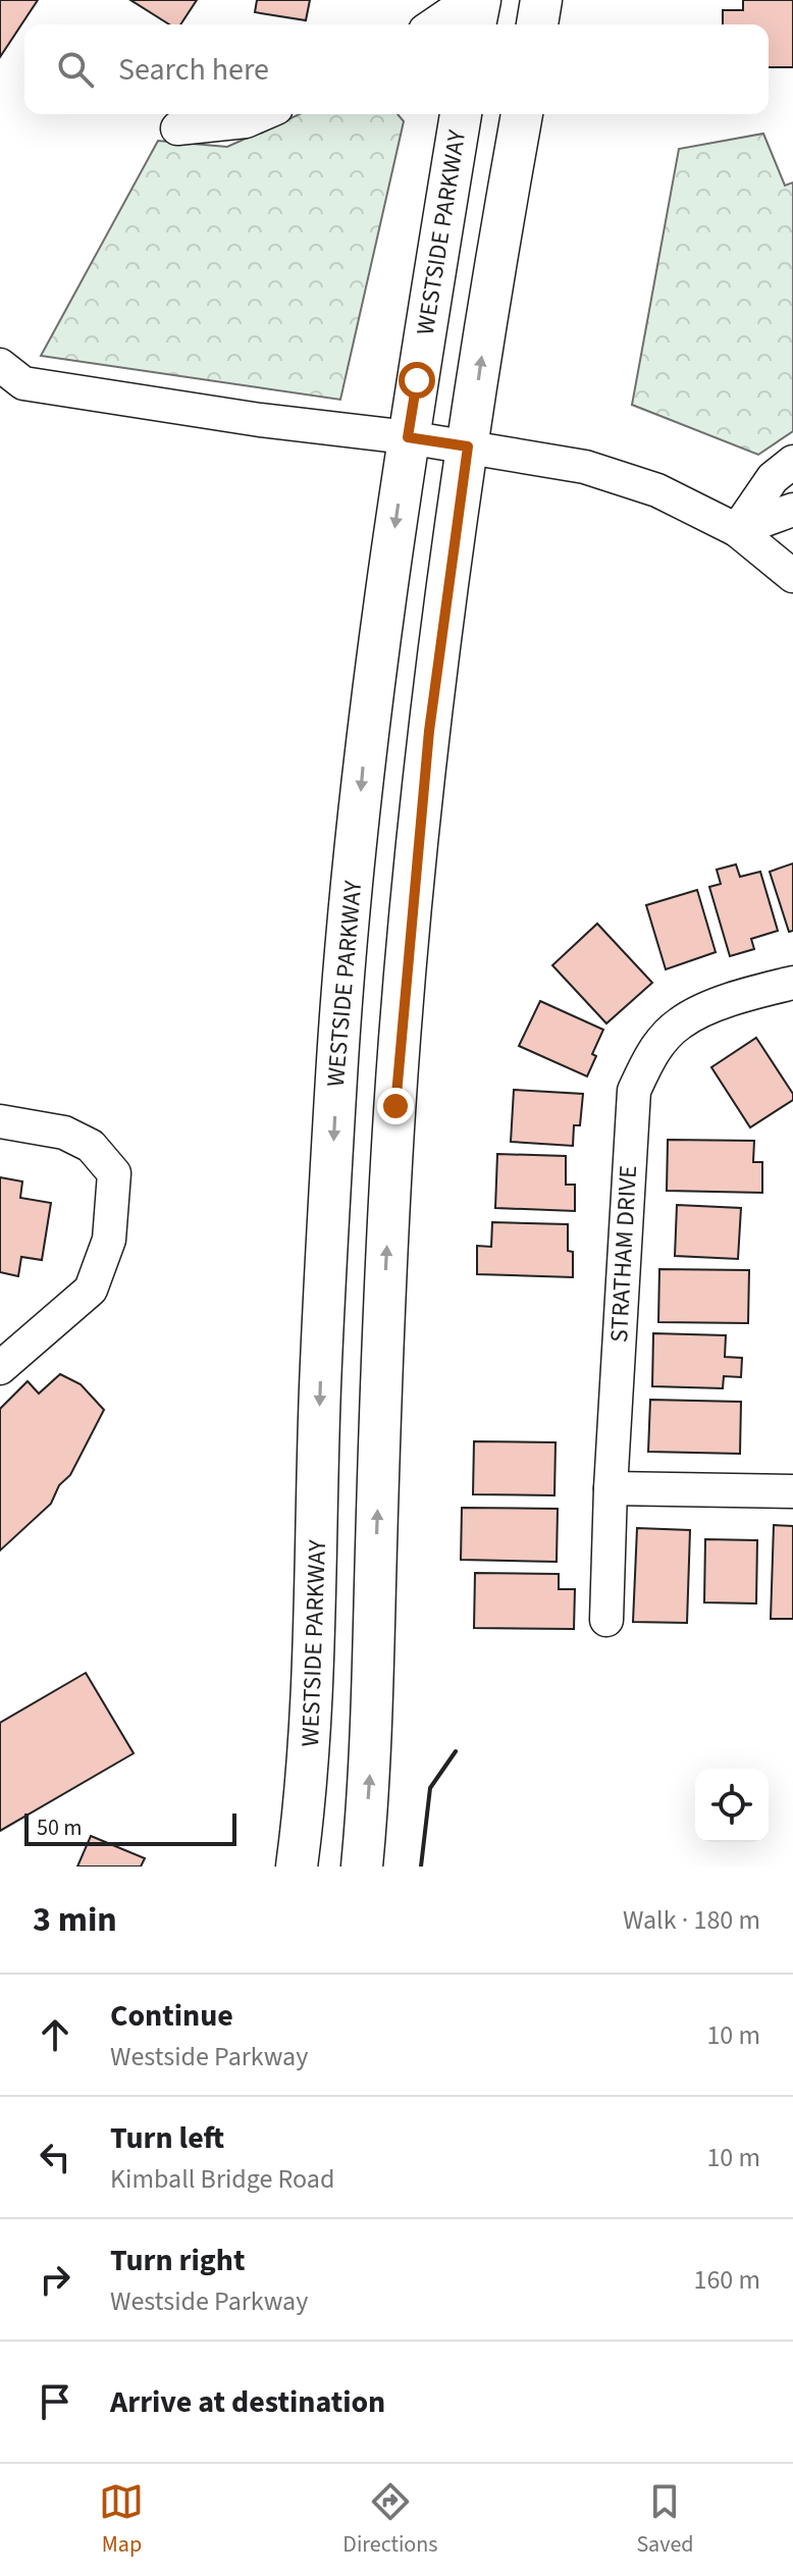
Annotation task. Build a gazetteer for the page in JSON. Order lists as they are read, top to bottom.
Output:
{
  "streets": {
    "main road": ["WESTSIDE PARKWAY"],
    "street": ["STRATHAM DRIVE"]
  },
  "scale_bar": "50 m",
  "page": {
    "search": "Search here",
    "scale": "50 m",
    "heading": ["3 min", "Walk · 180 m"],
    "list": [
      ["Continue", "Westside Parkway", "10 m"],
      ["Turn left", "Kimball Bridge Road", "10 m"],
      ["Turn right", "Westside Parkway", "160 m"],
      "Arrive at destination"
    ],
    "nav": ["Map", "Directions", "Saved"]
  }
}
